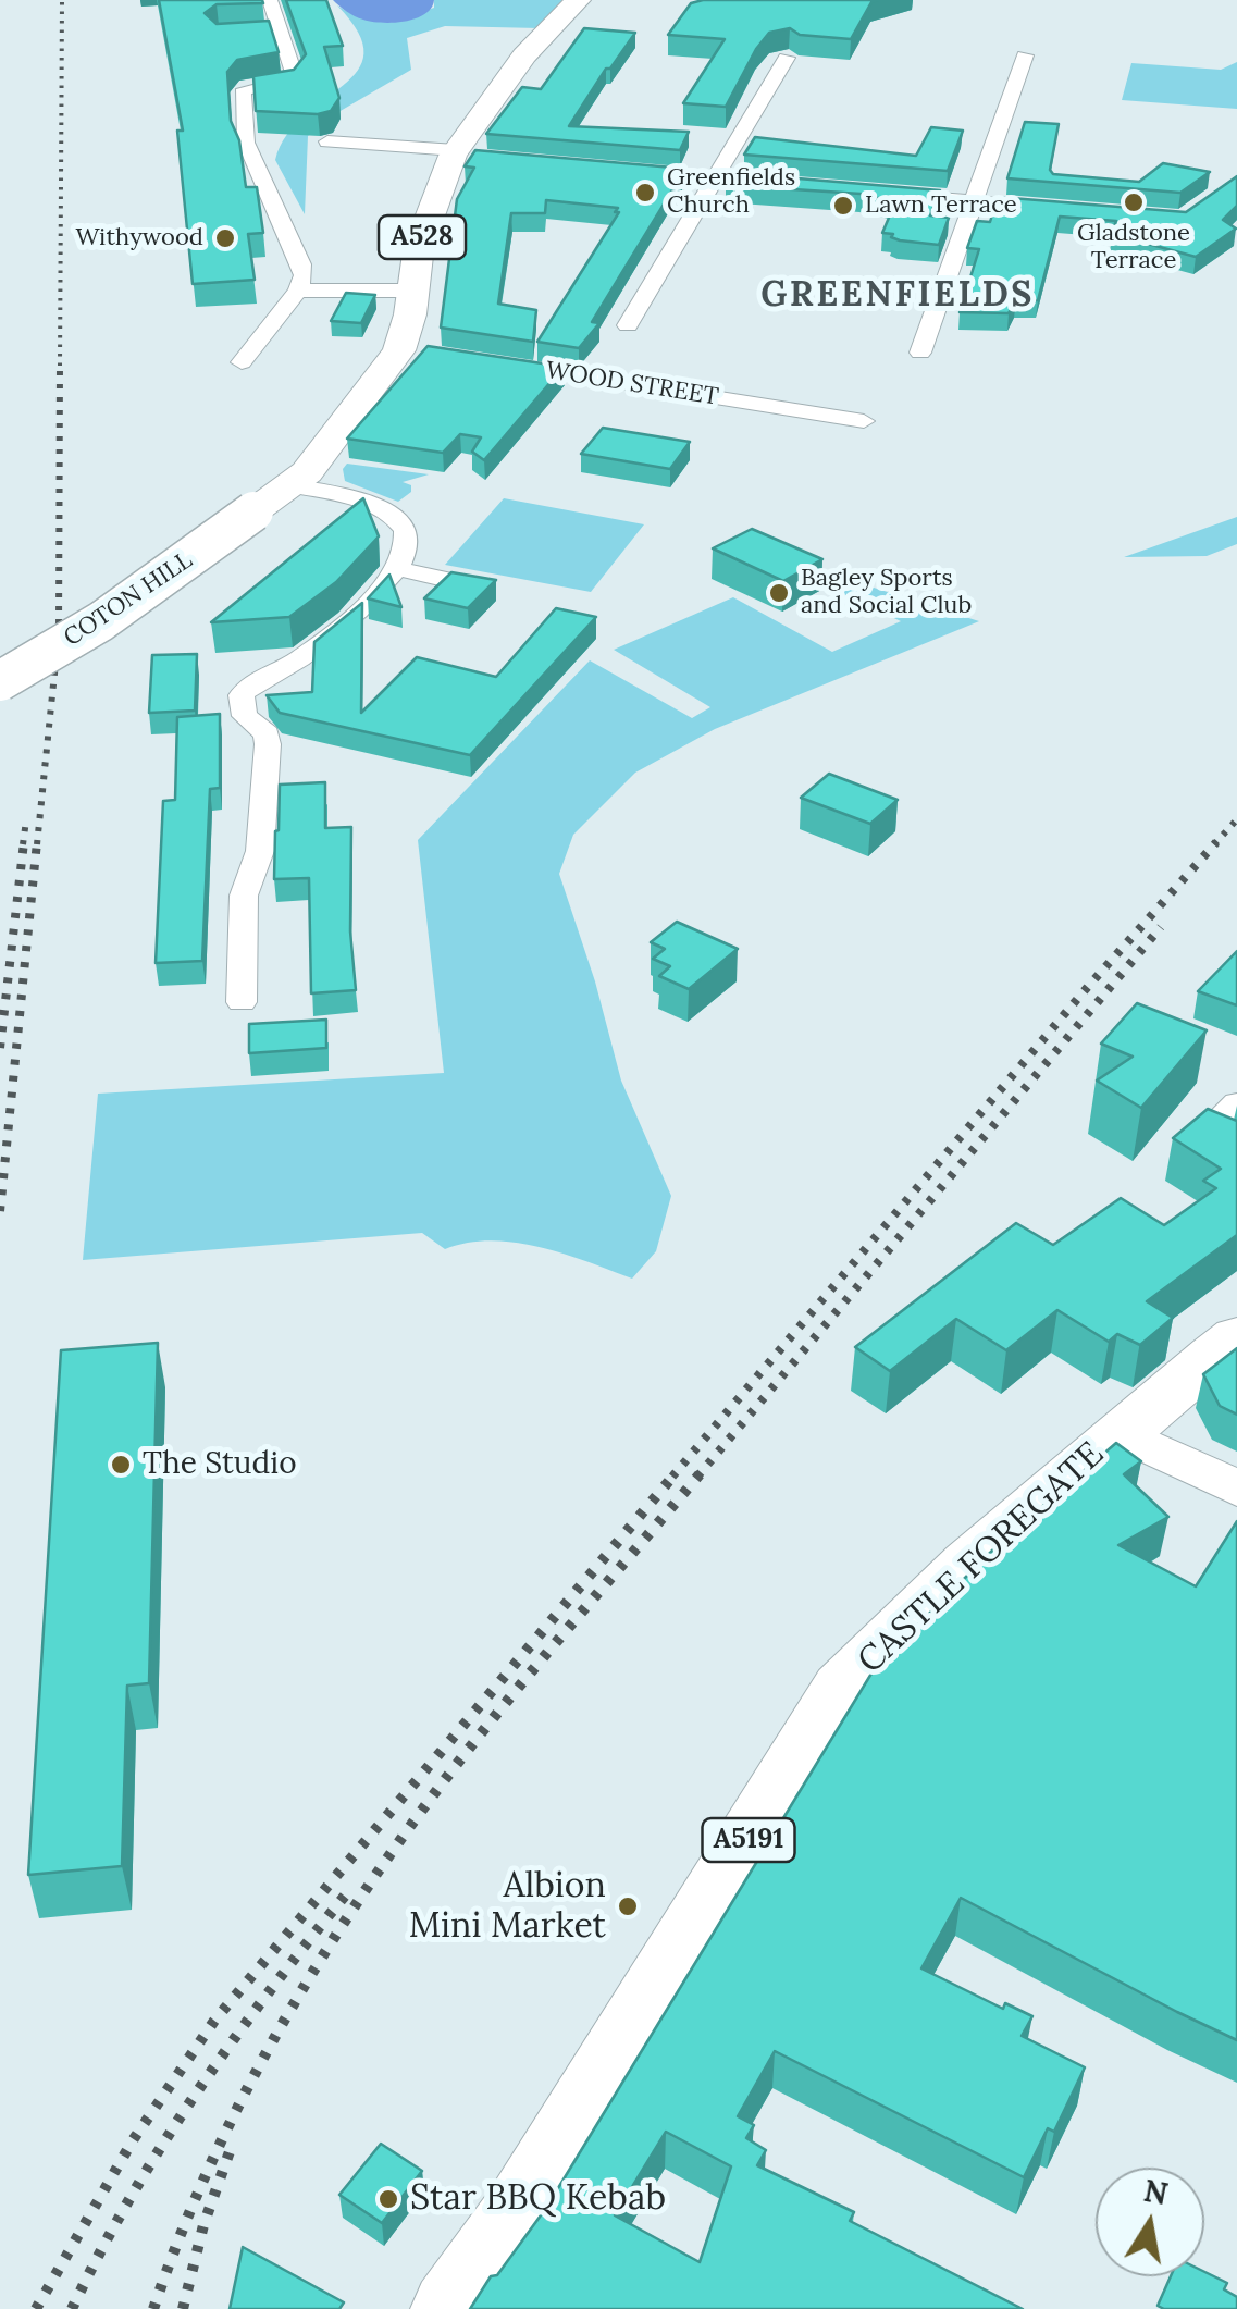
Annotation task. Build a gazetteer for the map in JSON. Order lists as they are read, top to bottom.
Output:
{
  "streets": {
    "main road": [
      "A528",
      "COTON HILL",
      "CASTLE FOREGATE",
      "A5191"
    ],
    "street": ["WOOD STREET"]
  },
  "crossings": [
    ["A528", "COTON HILL"]
  ],
  "districts": ["GREENFIELDS"],
  "places": [
    "Greenfields Church",
    "Gladstone Terrace",
    "Lawn Terrace",
    "Withywood",
    "Bagley Sports and Social Club",
    "The Studio",
    "Albion Mini Market",
    "Star BBQ Kebab"
  ],
  "north": "top"
}
